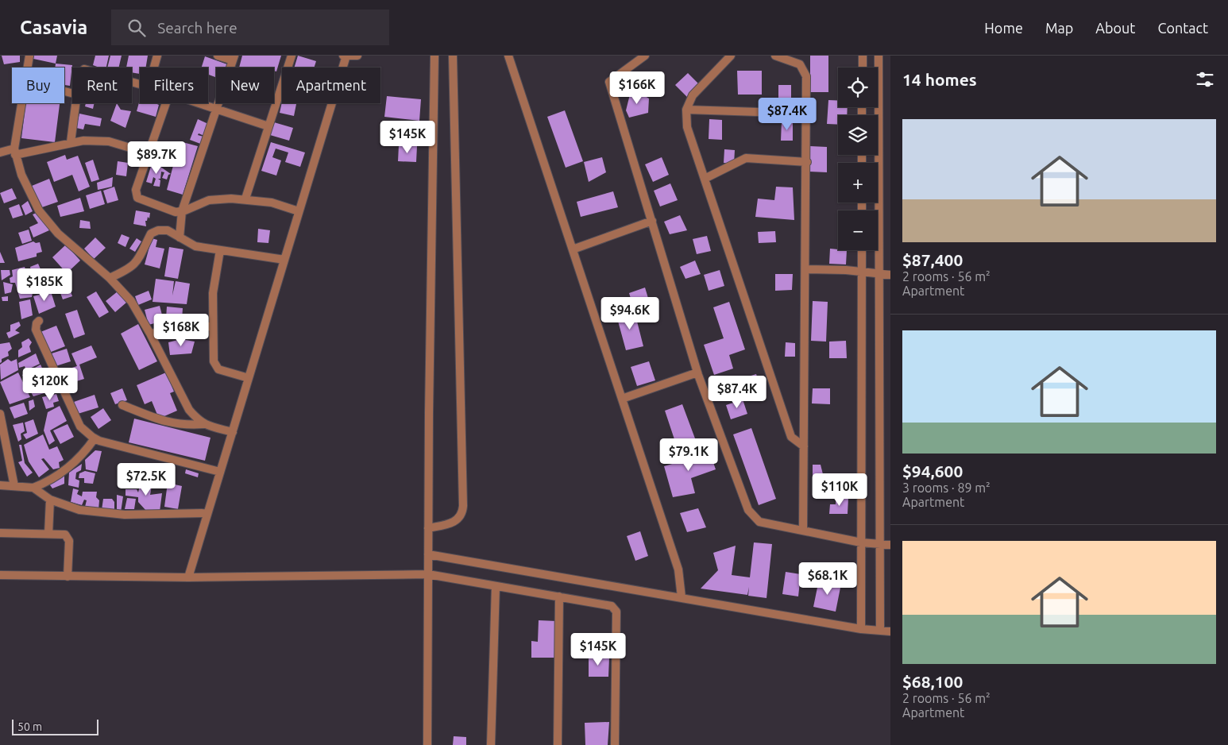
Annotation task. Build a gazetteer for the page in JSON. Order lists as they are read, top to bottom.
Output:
{
  "scale_bar": "50 m",
  "page": {
    "header": "Casavia",
    "search": "Search here",
    "nav": [
      "Home",
      "Map",
      "About",
      "Contact"
    ],
    "heading": "14 homes",
    "map_buttons": ["+", "−"],
    "chip": [
      "Buy",
      "Rent",
      "Filters",
      "New",
      "Apartment"
    ],
    "price": [
      "$166K",
      "$87.4K",
      "$145K",
      "$89.7K",
      "$185K",
      "$94.6K",
      "$168K",
      "$120K",
      "$87.4K",
      "$79.1K",
      "$72.5K",
      "$110K",
      "$68.1K",
      "$145K"
    ],
    "list": [
      {
        "name": "$87,400",
        "note": "2 rooms · 56 m² · Apartment"
      },
      {
        "name": "$94,600",
        "note": "3 rooms · 89 m² · Apartment"
      },
      {
        "name": "$68,100",
        "note": "2 rooms · 56 m² · Apartment"
      }
    ],
    "scale": "50 m"
  }
}
